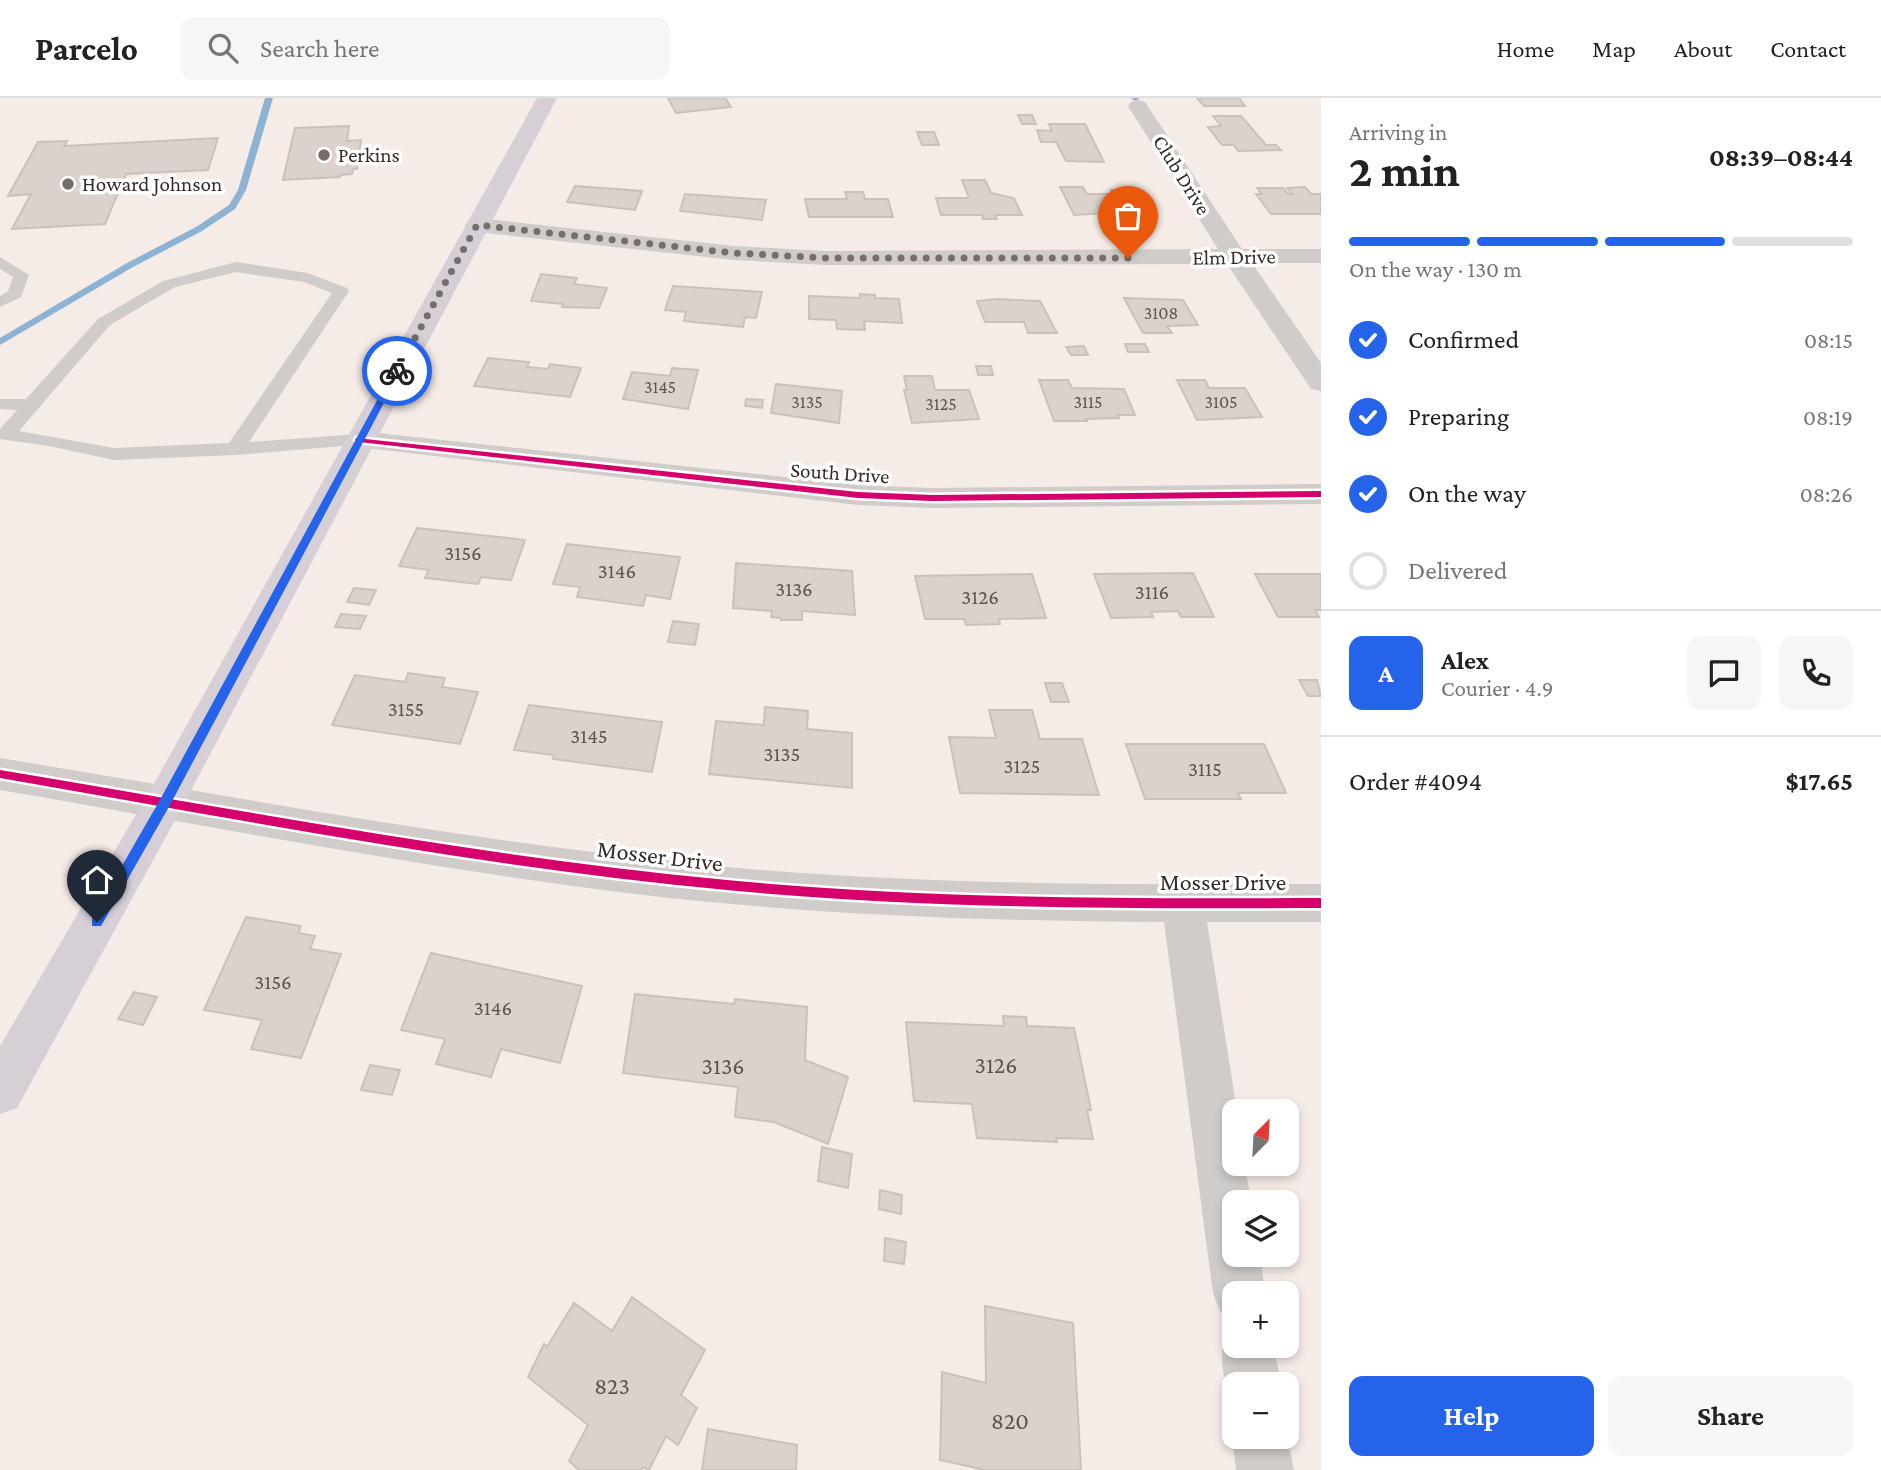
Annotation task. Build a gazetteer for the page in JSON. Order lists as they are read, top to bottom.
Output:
{
  "streets": {
    "street": [
      "Club Drive",
      "Elm Drive",
      "South Drive",
      "Mosser Drive"
    ]
  },
  "crossings": [
    ["Club Drive", "Elm Drive"]
  ],
  "places": ["Perkins", "Howard Johnson"],
  "house_numbers": [
    "3108",
    "3145",
    "3135",
    "3115",
    "3105",
    "3125",
    "3156",
    "3146",
    "3136",
    "3116",
    "3126",
    "3155",
    "3145",
    "3135",
    "3125",
    "3115",
    "3156",
    "3146",
    "3126",
    "3136",
    "823",
    "820"
  ],
  "north": "top right",
  "page": {
    "header": "Parcelo",
    "search": "Search here",
    "nav": [
      "Home",
      "Map",
      "About",
      "Contact"
    ],
    "heading": ["2 min", "Arriving in", "08:39–08:44"],
    "panel": [
      "Alex",
      "Courier · 4.9",
      "Order #4094",
      "$17.65"
    ],
    "bar": "On the way · 130 m",
    "list": [
      ["Confirmed", "08:15"],
      ["Preparing", "08:19"],
      ["On the way", "08:26"],
      "Delivered"
    ],
    "round": "A",
    "map_buttons": ["+", "−"],
    "buttons": ["Help", "Share"]
  }
}
